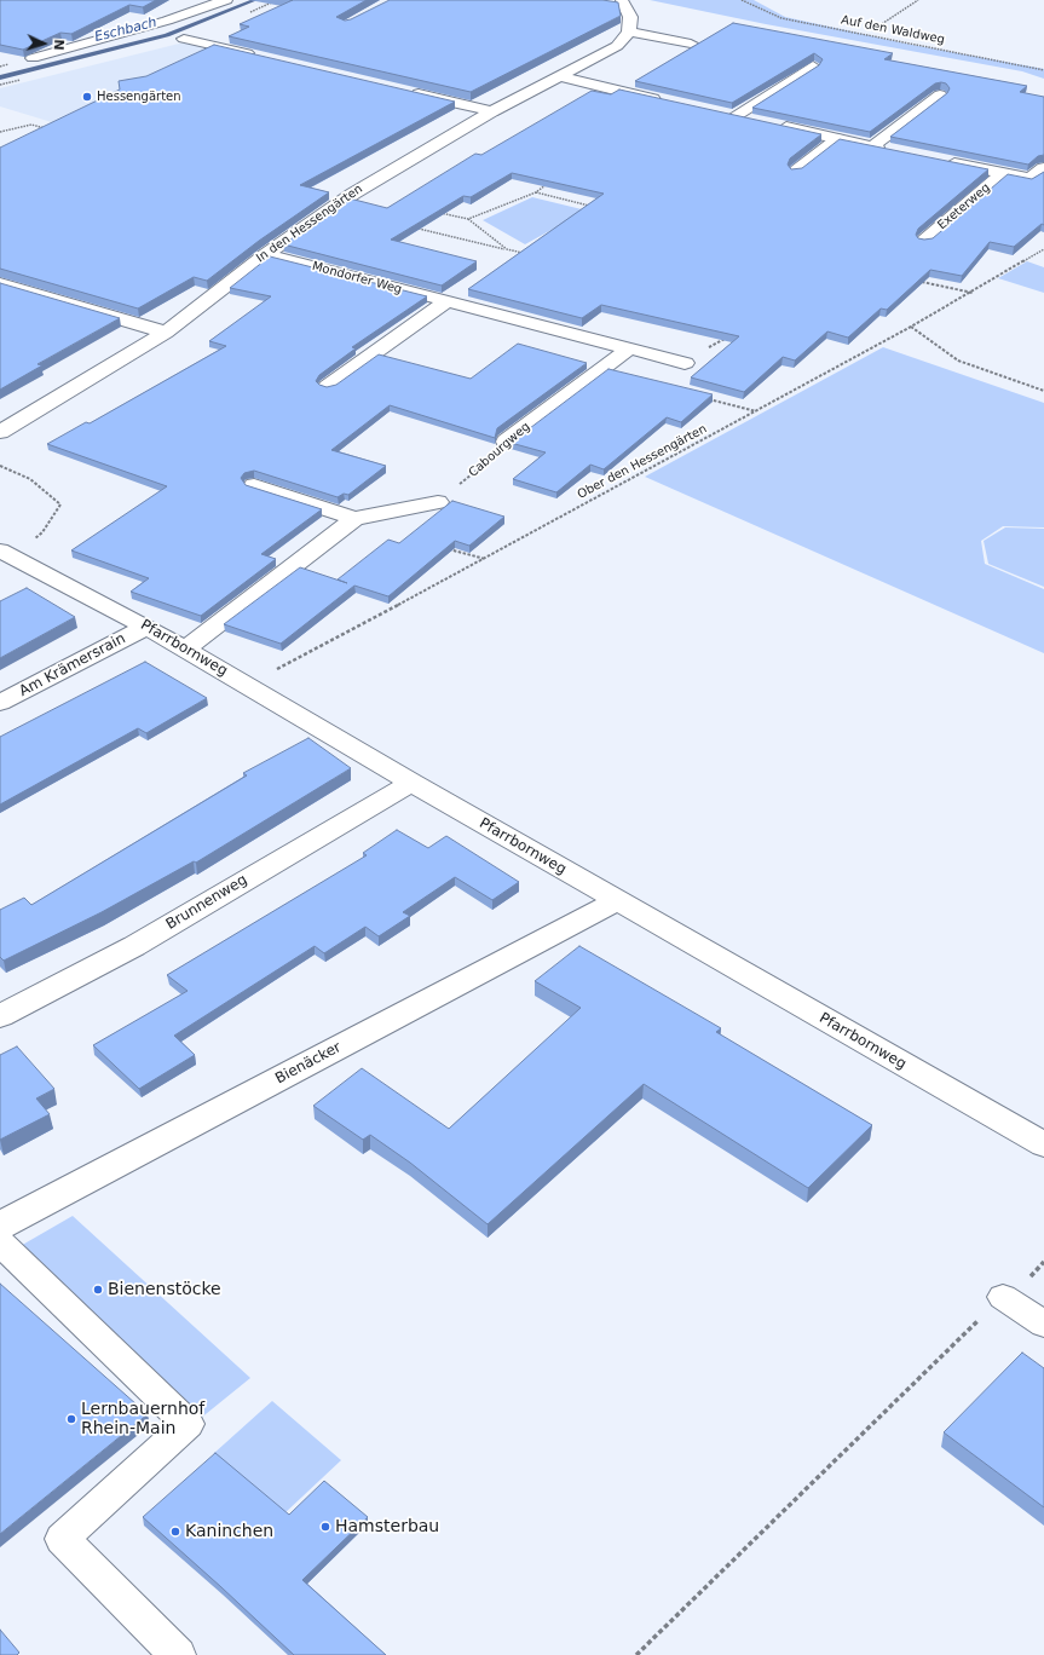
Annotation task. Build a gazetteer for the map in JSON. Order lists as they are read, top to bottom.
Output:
{
  "streets": {
    "street": [
      "Exeterweg",
      "In den Hessengärten",
      "Mondorfer Weg",
      "Cabourgweg",
      "Pfarrbornweg",
      "Am Krämersrain",
      "Brunnenweg",
      "Bienäcker"
    ],
    "path": ["Auf den Waldweg", "Ober den Hessengärten"]
  },
  "crossings": [
    ["In den Hessengärten", "Mondorfer Weg"],
    ["Mondorfer Weg", "Cabourgweg"],
    ["Ober den Hessengärten", "Pfarrbornweg"],
    ["Pfarrbornweg", "Am Krämersrain"],
    ["Pfarrbornweg", "Brunnenweg"],
    ["Pfarrbornweg", "Bienäcker"]
  ],
  "water": ["Eschbach"],
  "places": [
    "Hessengärten",
    "Bienenstöcke",
    "Lernbauernhof Rhein-Main",
    "Hamsterbau",
    "Kaninchen"
  ],
  "north": "right"
}
